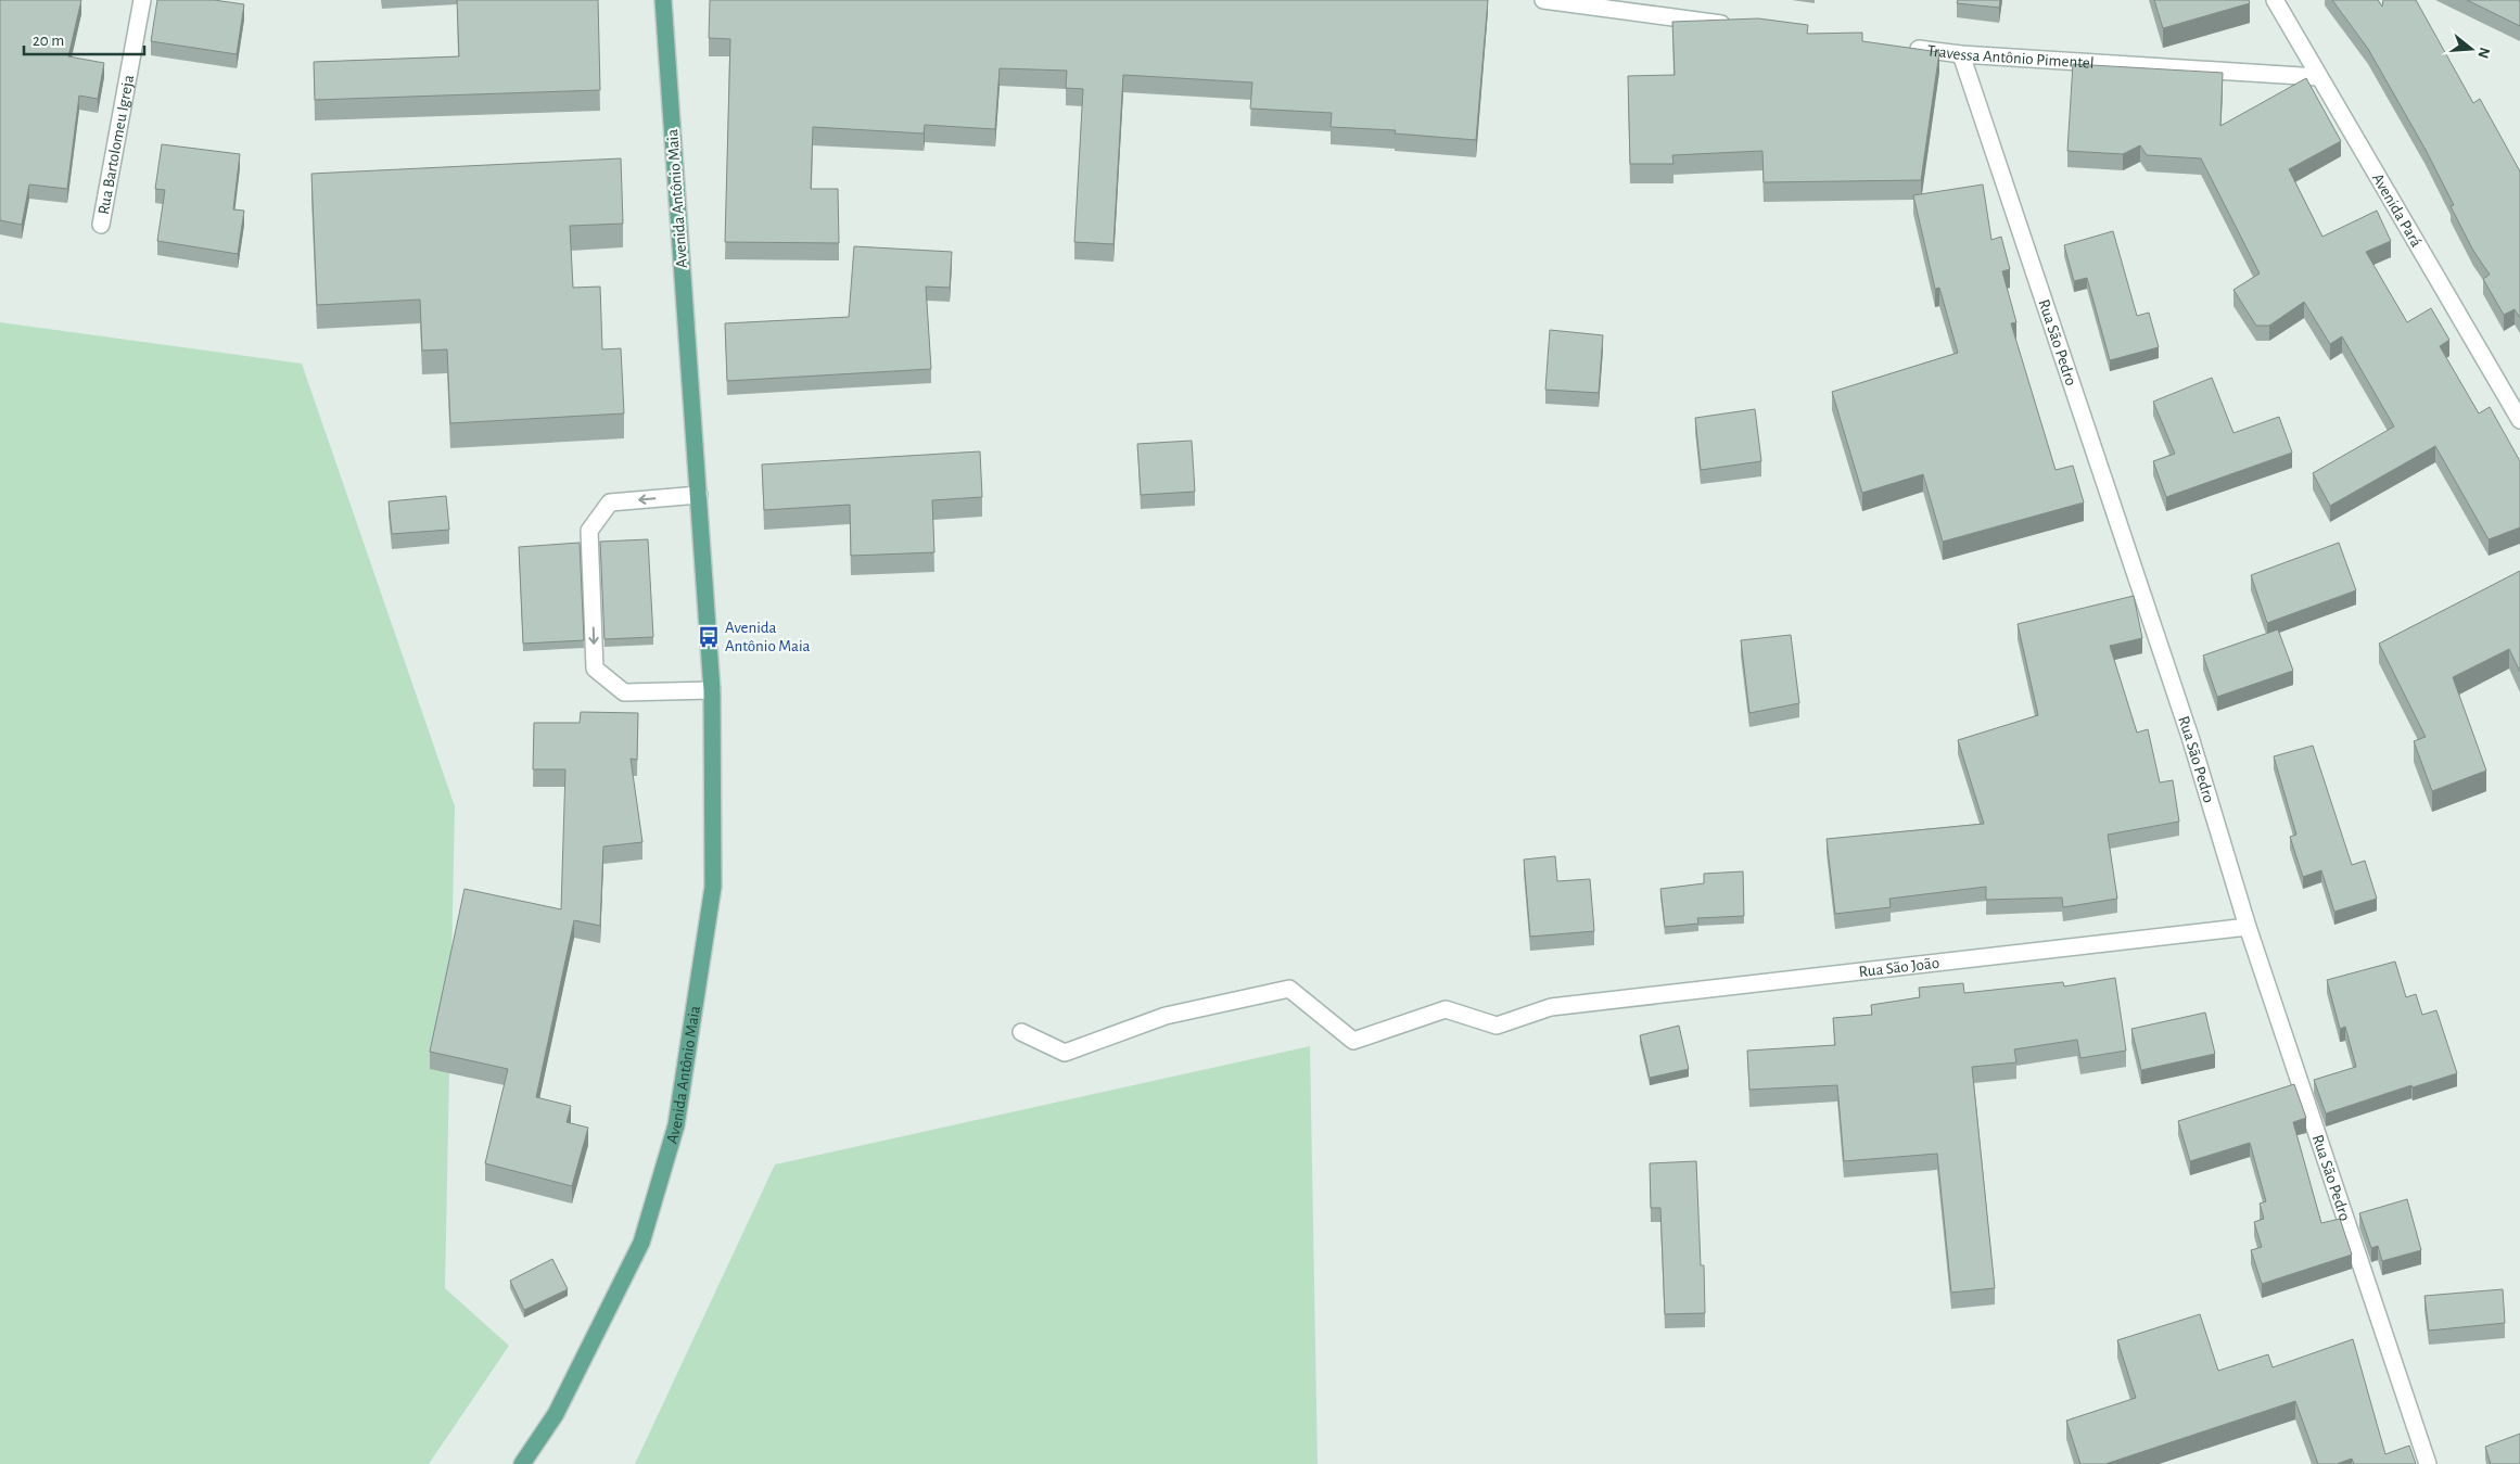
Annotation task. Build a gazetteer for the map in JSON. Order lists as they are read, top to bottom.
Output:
{
  "streets": {
    "main road": ["Avenida Antônio Maia"],
    "street": [
      "Travessa Antônio Pimentel",
      "Rua Bartolomeu Igreja",
      "Avenida Pará",
      "Rua São Pedro",
      "Rua São João"
    ]
  },
  "crossings": [
    ["Travessa Antônio Pimentel", "Avenida Pará"],
    ["Travessa Antônio Pimentel", "Rua São Pedro"],
    ["Rua São Pedro", "Rua São João"]
  ],
  "places": {
    "bus stop": ["Avenida Antônio Maia"]
  },
  "scale_bar": "20 m",
  "north": "right"
}
